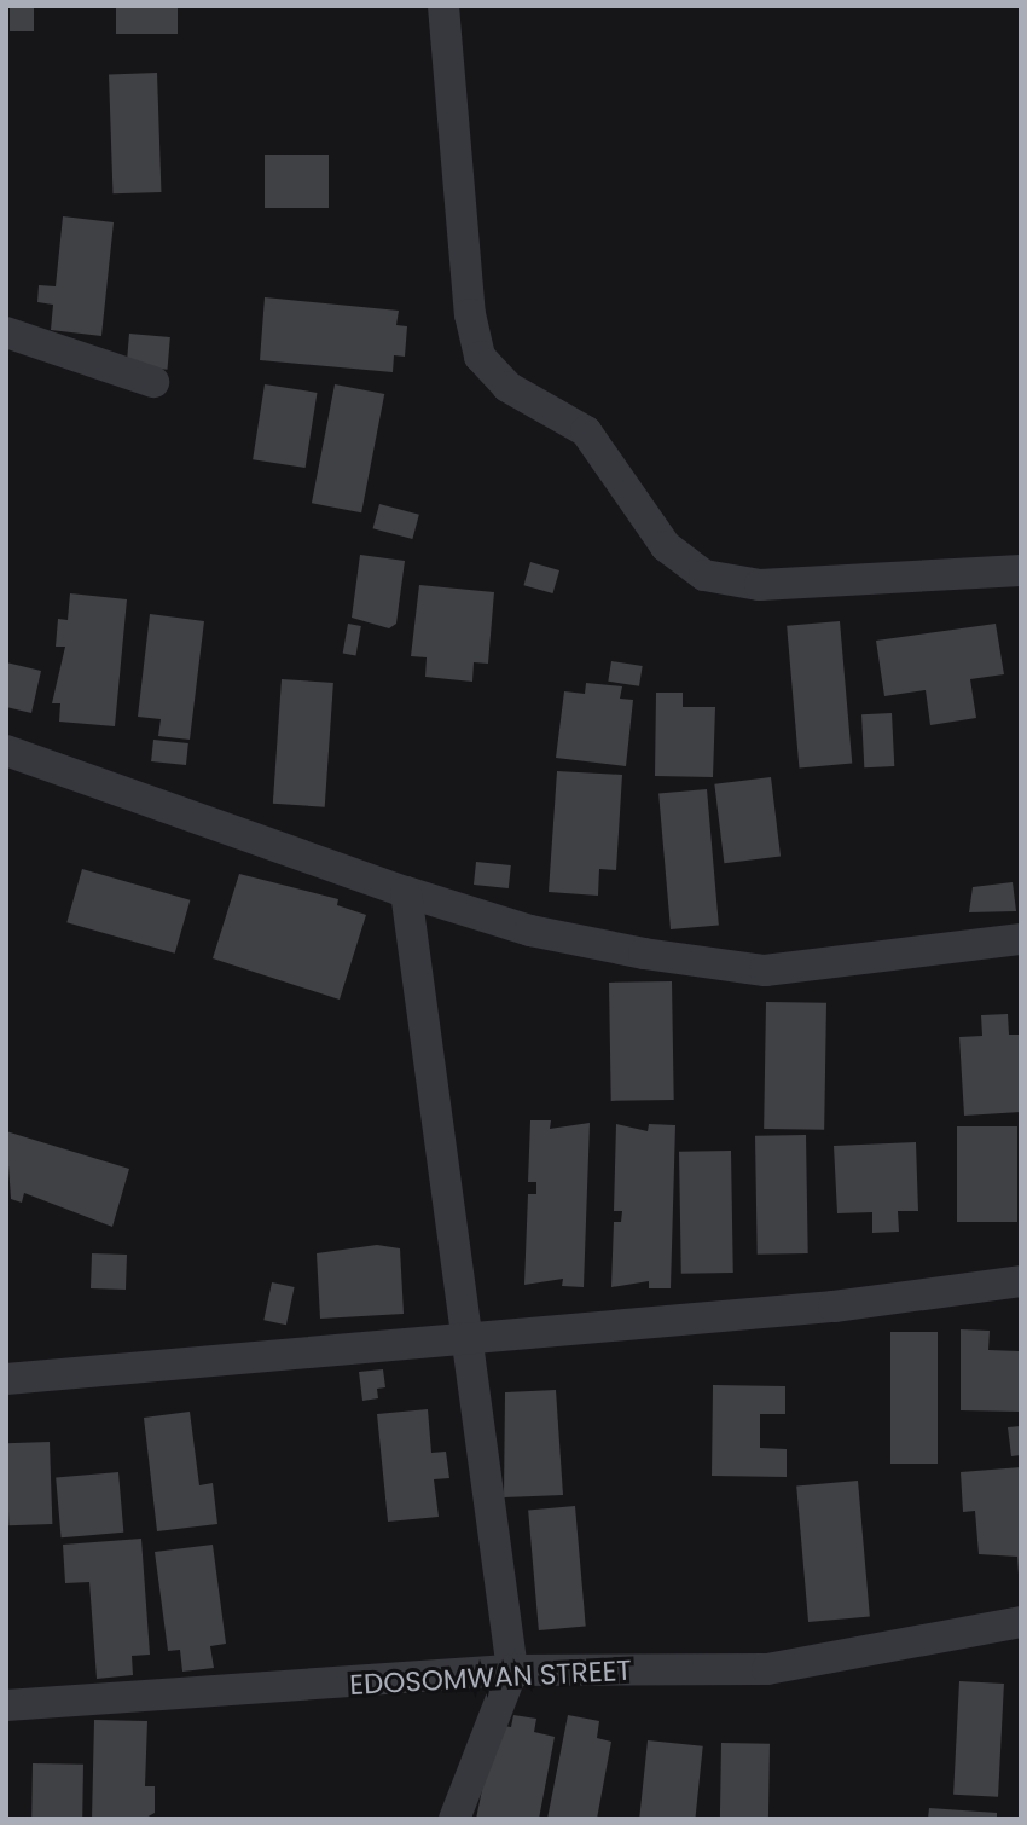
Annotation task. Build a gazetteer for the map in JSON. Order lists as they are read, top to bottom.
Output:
{
  "streets": {
    "street": ["EDOSOMWAN STREET"]
  }
}
